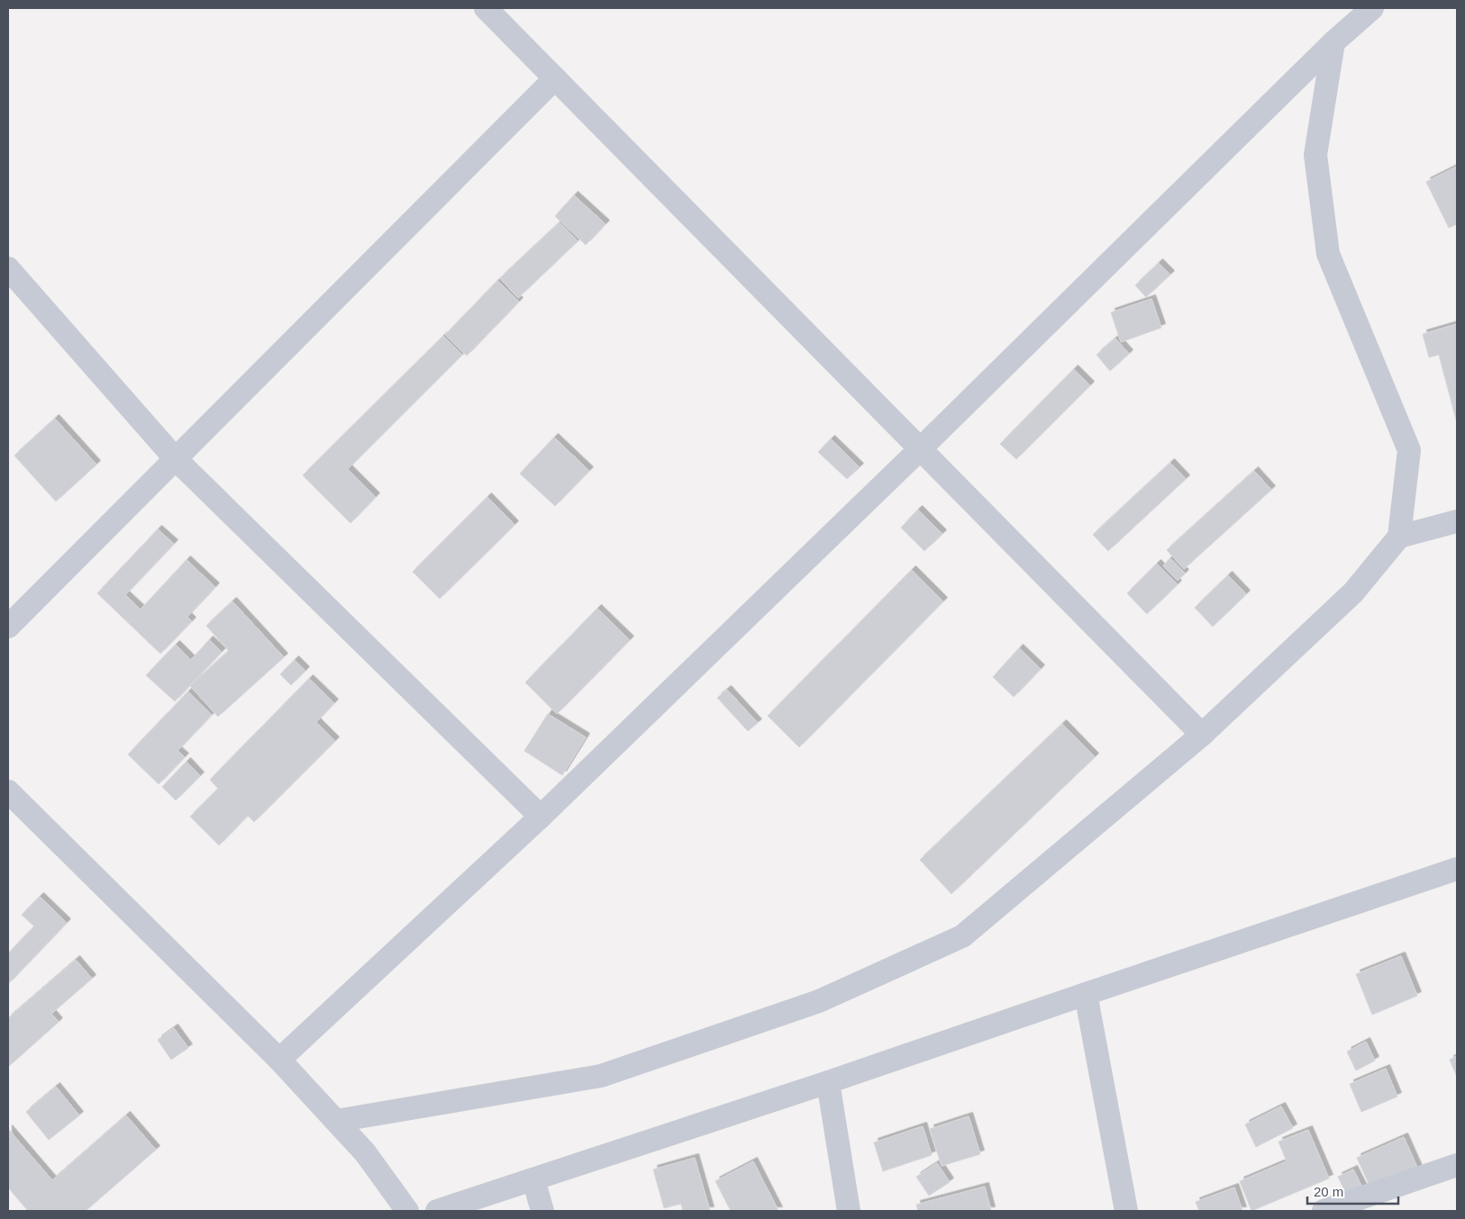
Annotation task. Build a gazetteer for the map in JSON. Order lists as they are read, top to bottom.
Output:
{
  "scale_bar": "20 m"
}
